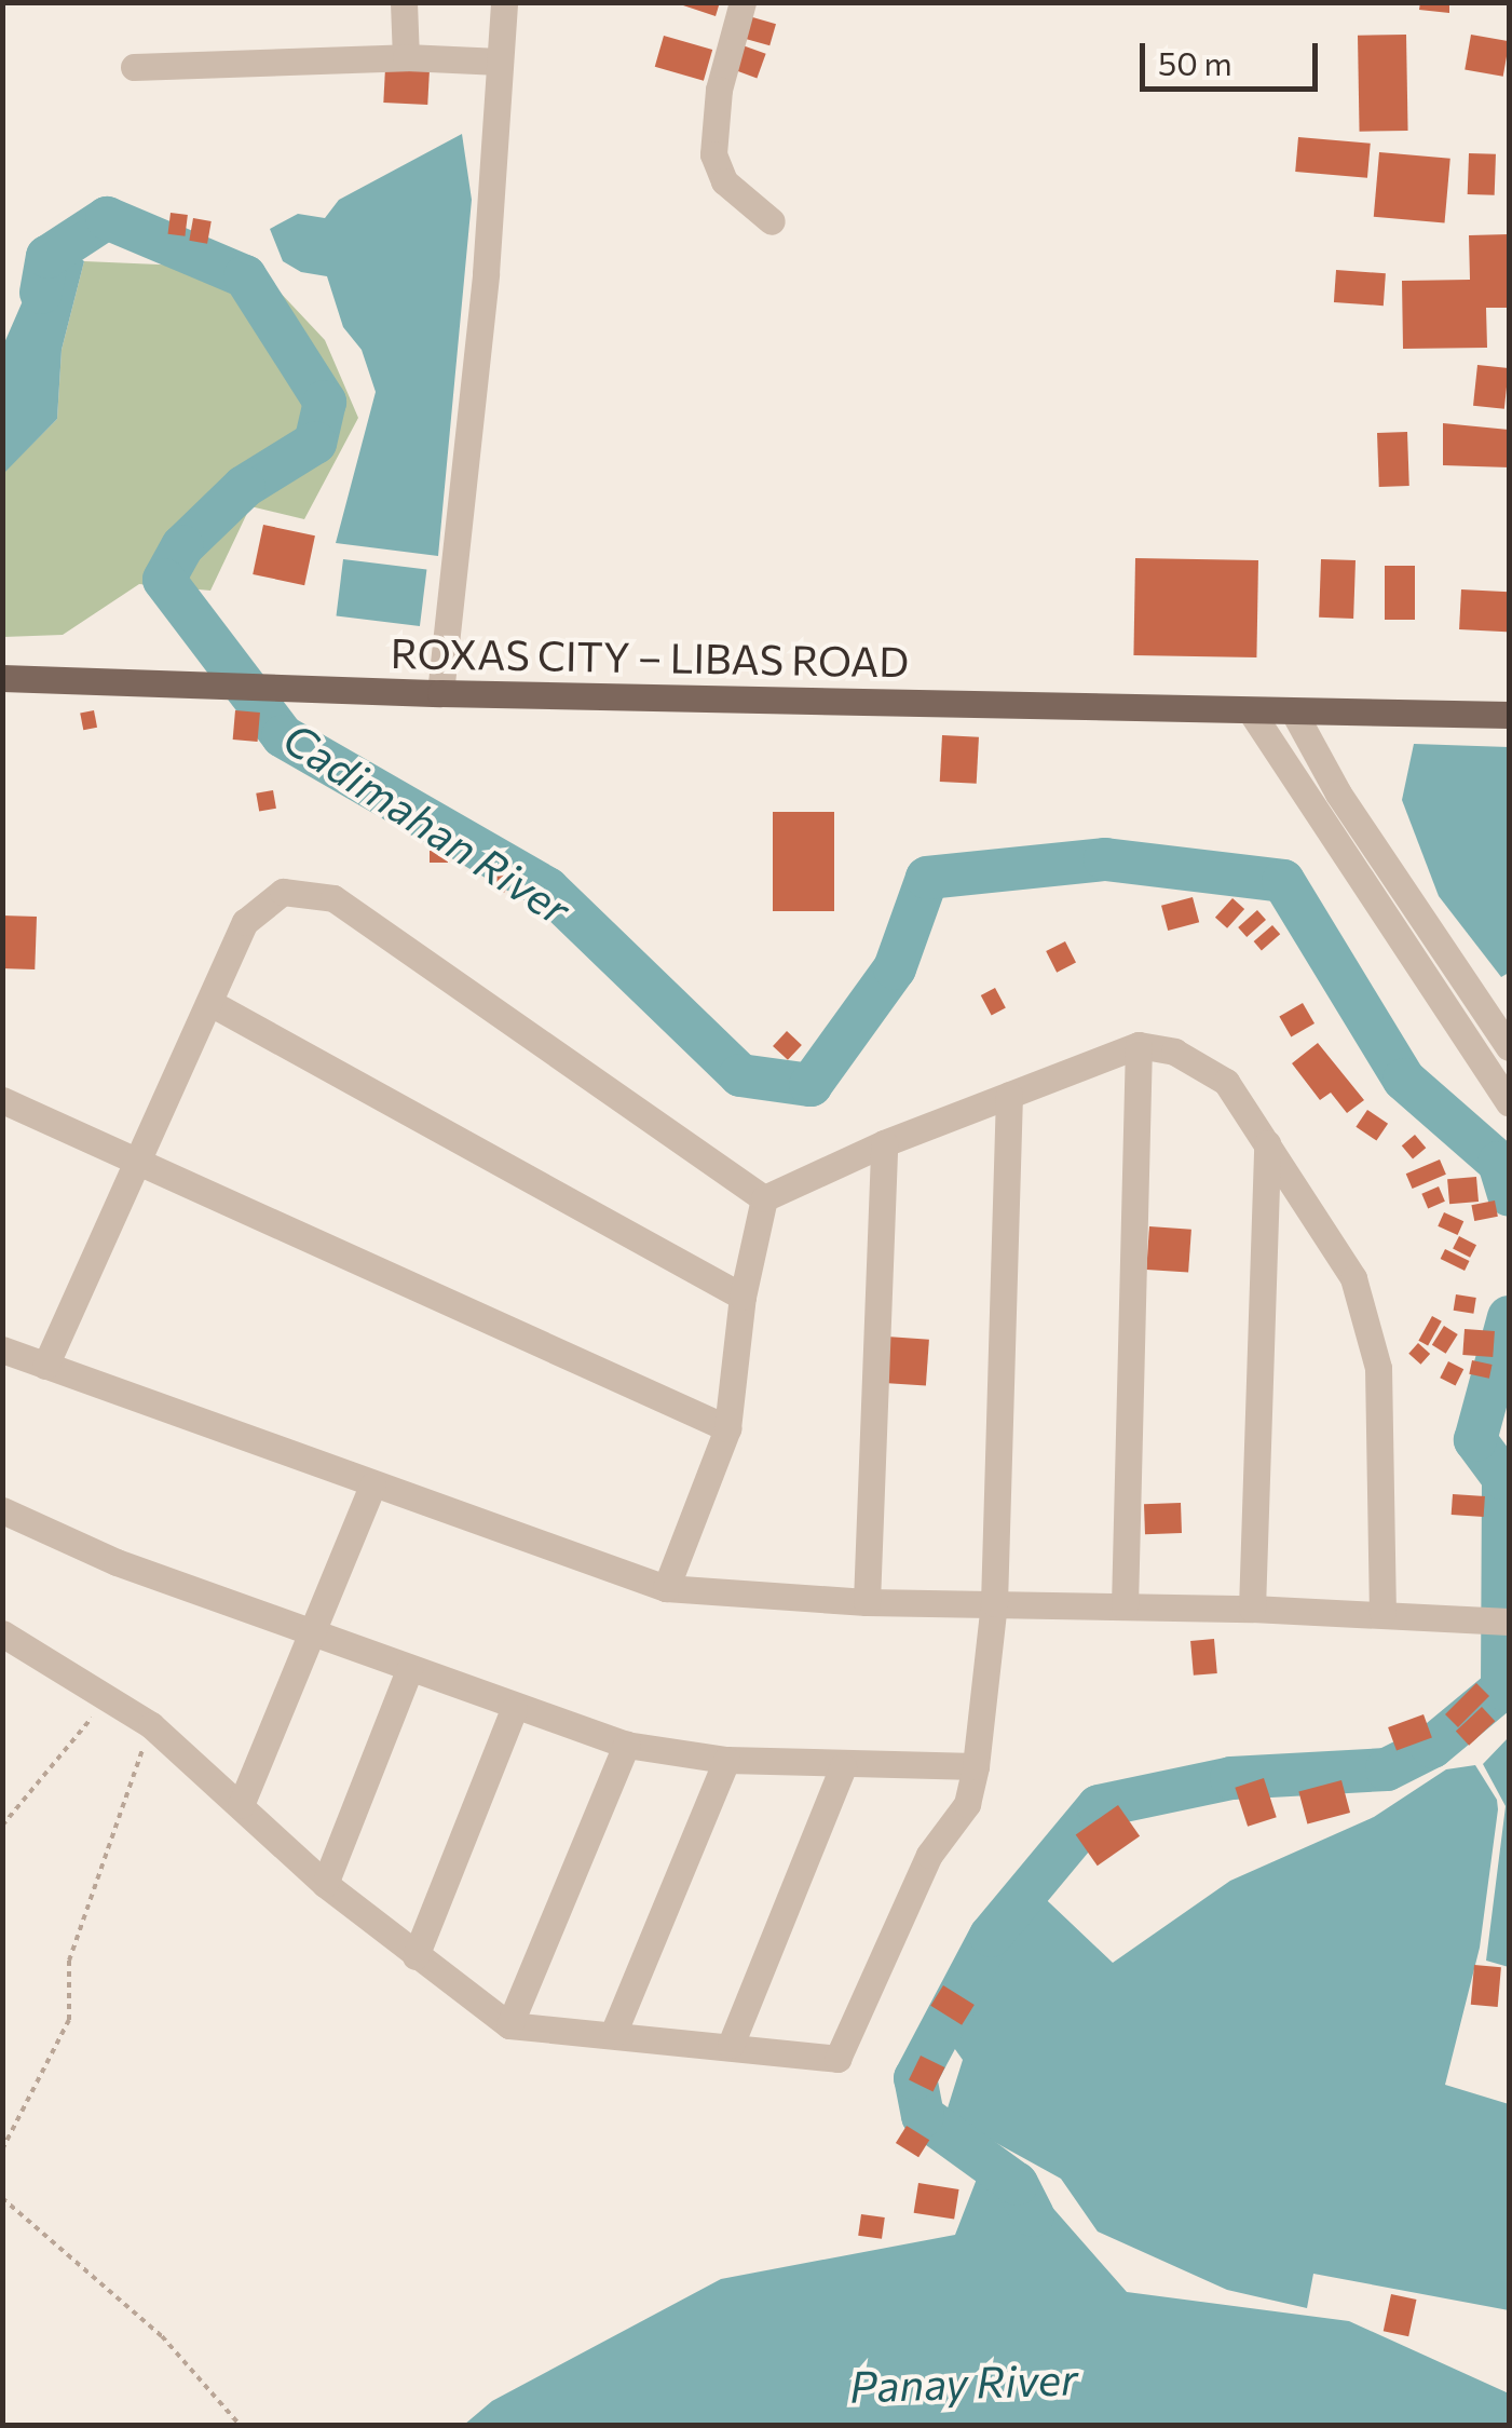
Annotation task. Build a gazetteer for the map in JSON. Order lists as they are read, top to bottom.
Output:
{
  "streets": {
    "main road": ["ROXAS CITY – LIBAS ROAD"]
  },
  "water": ["Cadimahan River", "Panay River"],
  "scale_bar": "50 m"
}
